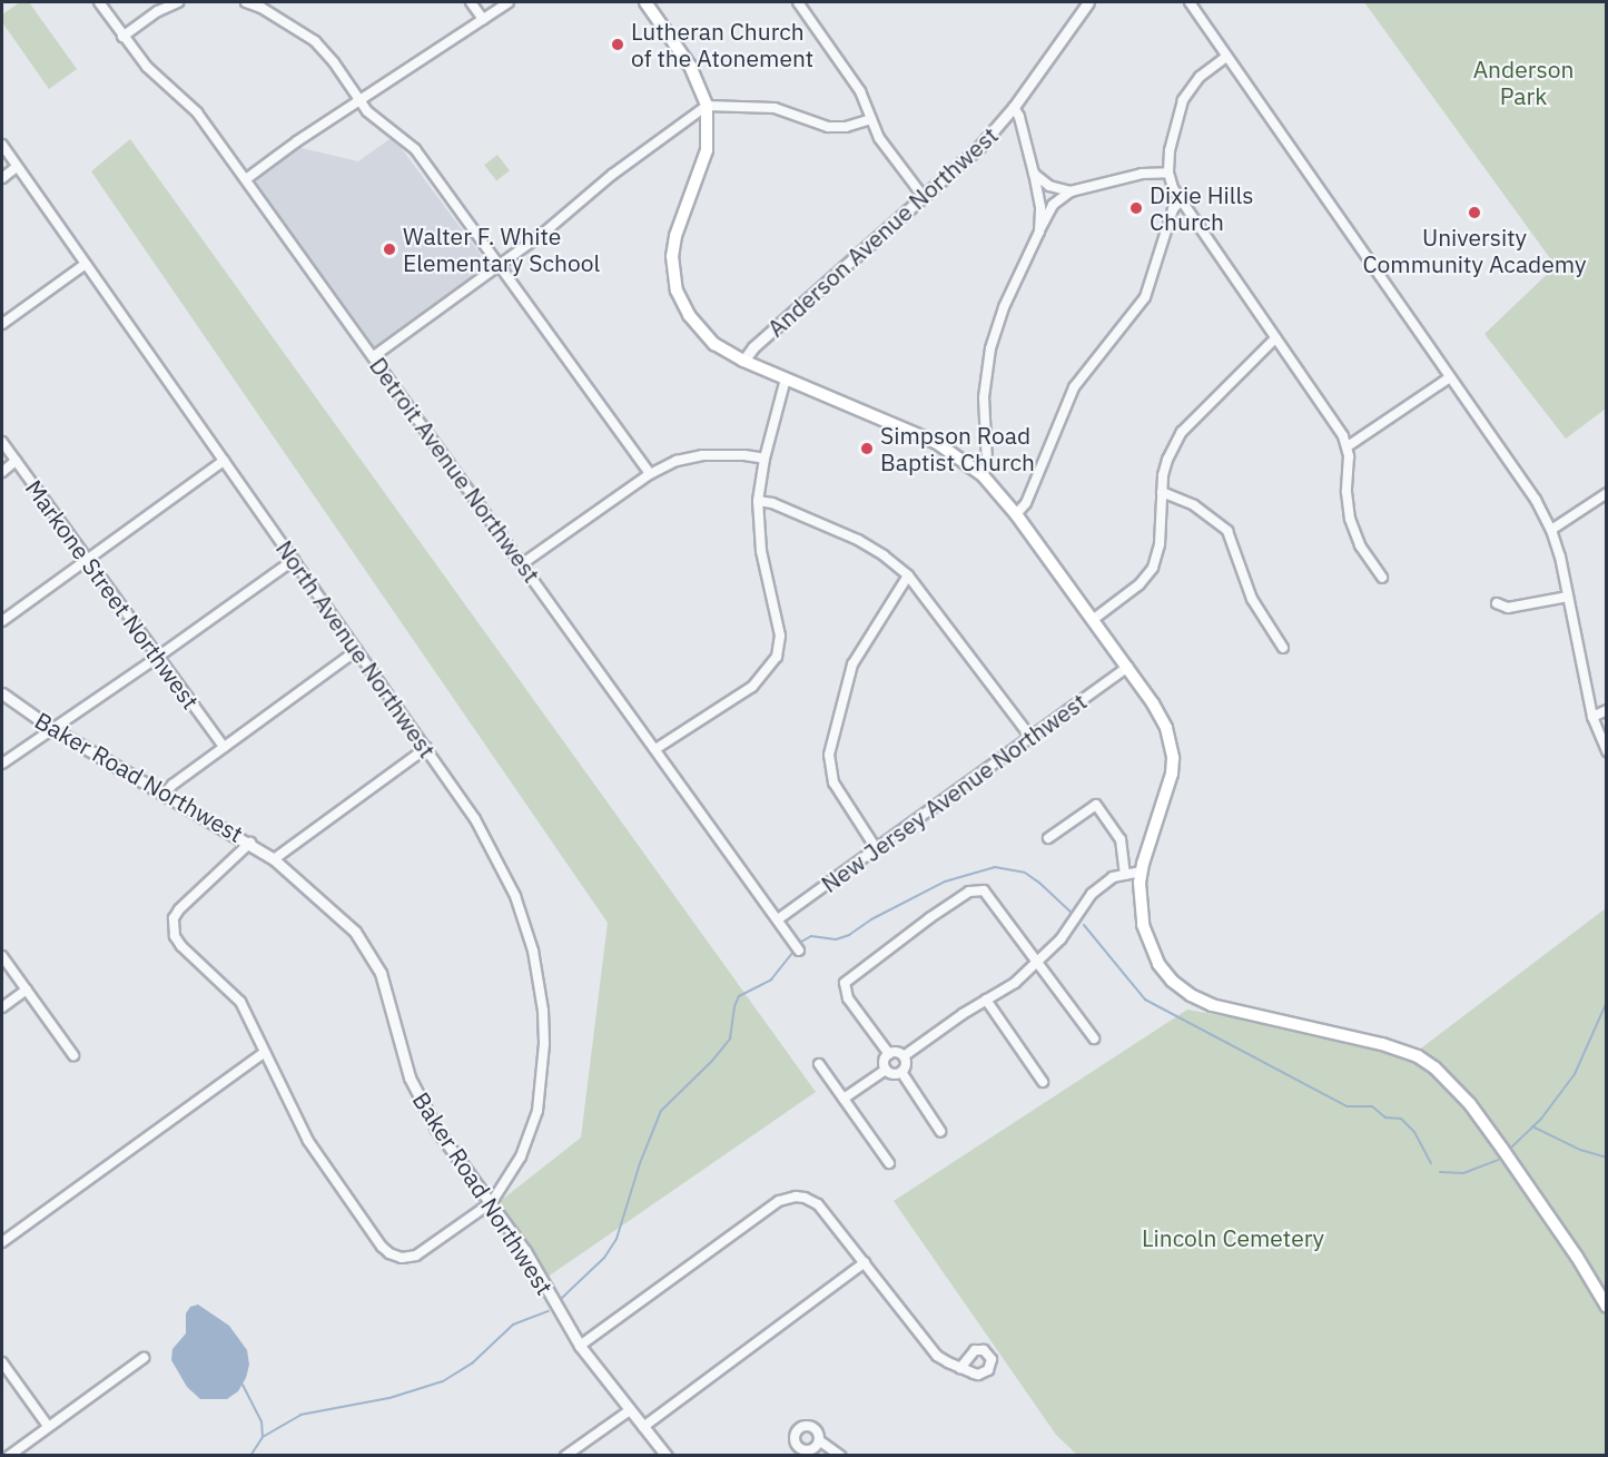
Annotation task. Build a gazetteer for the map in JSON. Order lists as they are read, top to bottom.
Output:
{
  "streets": {
    "street": [
      "Anderson Avenue Northwest",
      "Detroit Avenue Northwest",
      "Markone Street Northwest",
      "North Avenue Northwest",
      "Baker Road Northwest",
      "New Jersey Avenue Northwest"
    ]
  },
  "crossings": [
    ["Detroit Avenue Northwest", "New Jersey Avenue Northwest"],
    ["North Avenue Northwest", "Baker Road Northwest"]
  ],
  "parks": ["Anderson Park", "Lincoln Cemetery"],
  "places": [
    "Lutheran Church of the Atonement",
    "Dixie Hills Church",
    "University Community Academy",
    "Walter F. White Elementary School",
    "Simpson Road Baptist Church"
  ]
}
